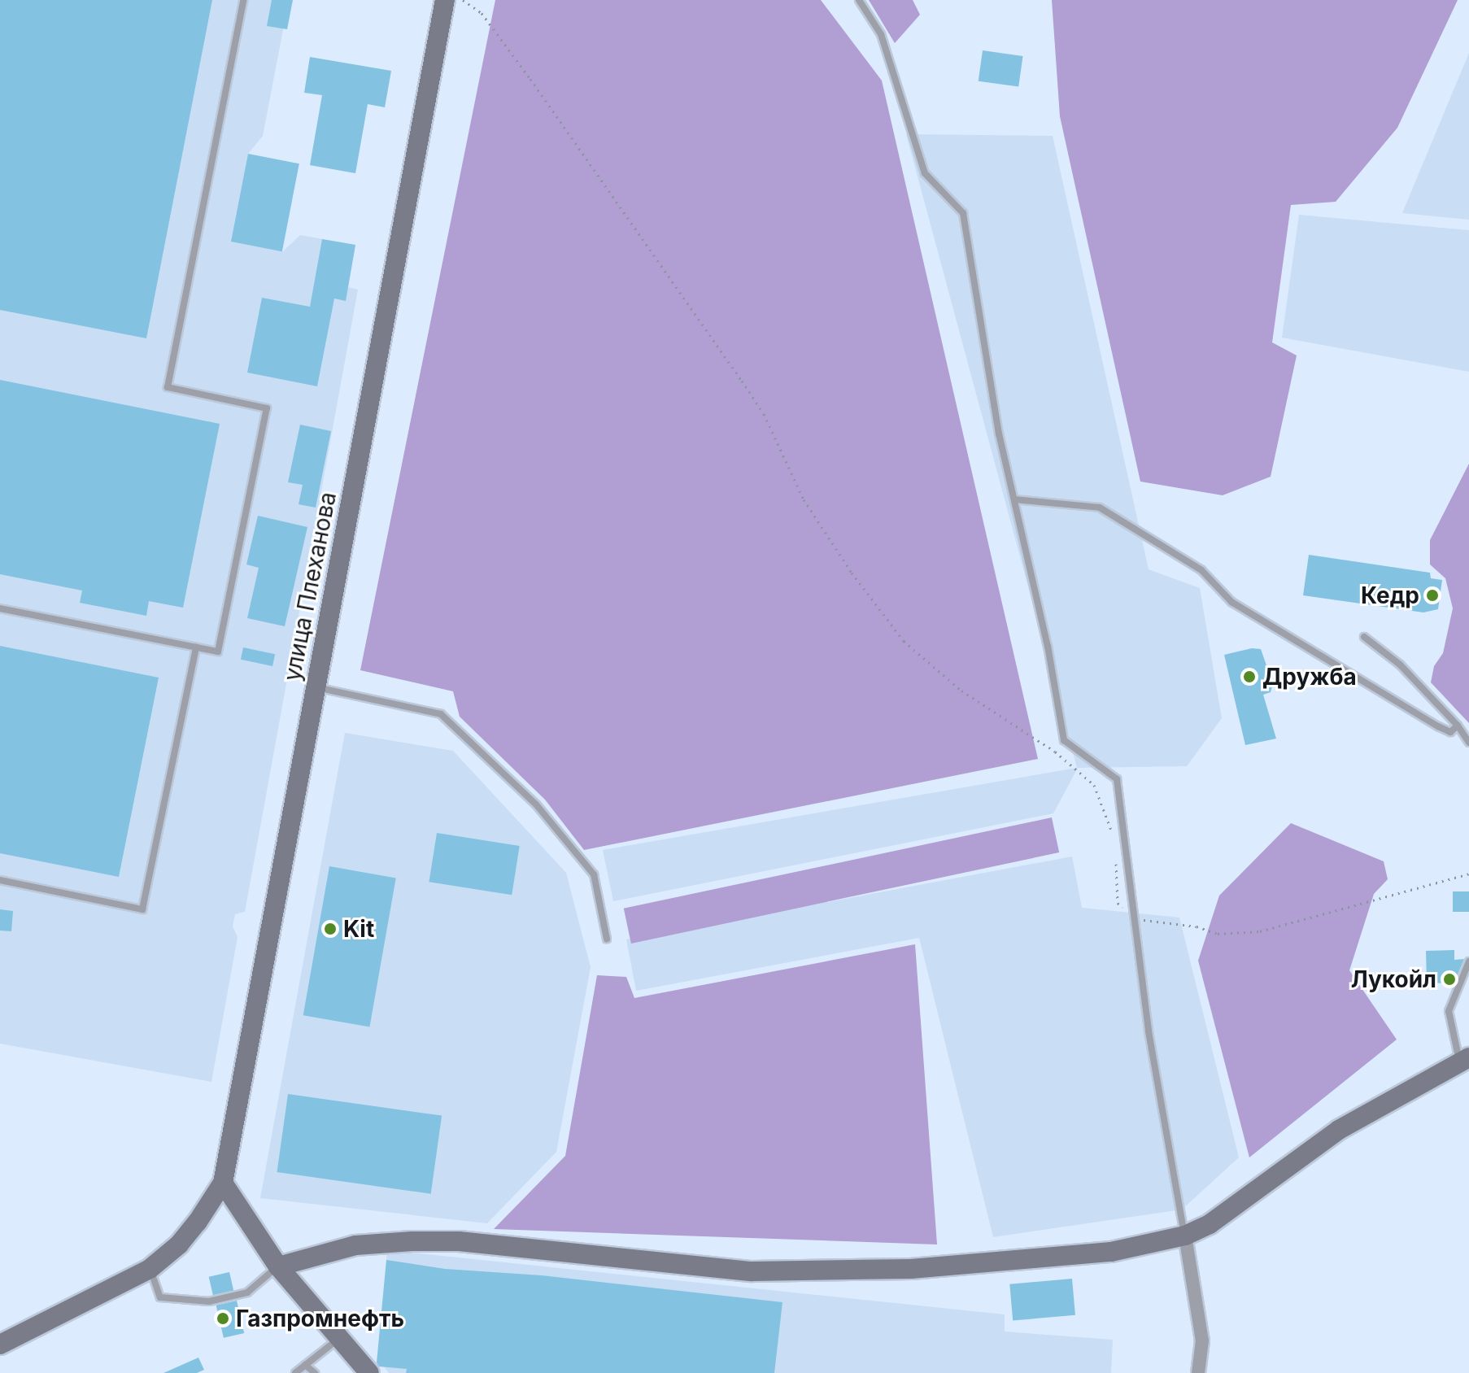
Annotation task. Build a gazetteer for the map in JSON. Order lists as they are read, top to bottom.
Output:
{
  "streets": {
    "main road": ["улица Плеханова"]
  },
  "places": [
    "Кедр",
    "Дружба",
    "Kit",
    "Лукойл",
    "Газпромнефть"
  ]
}
